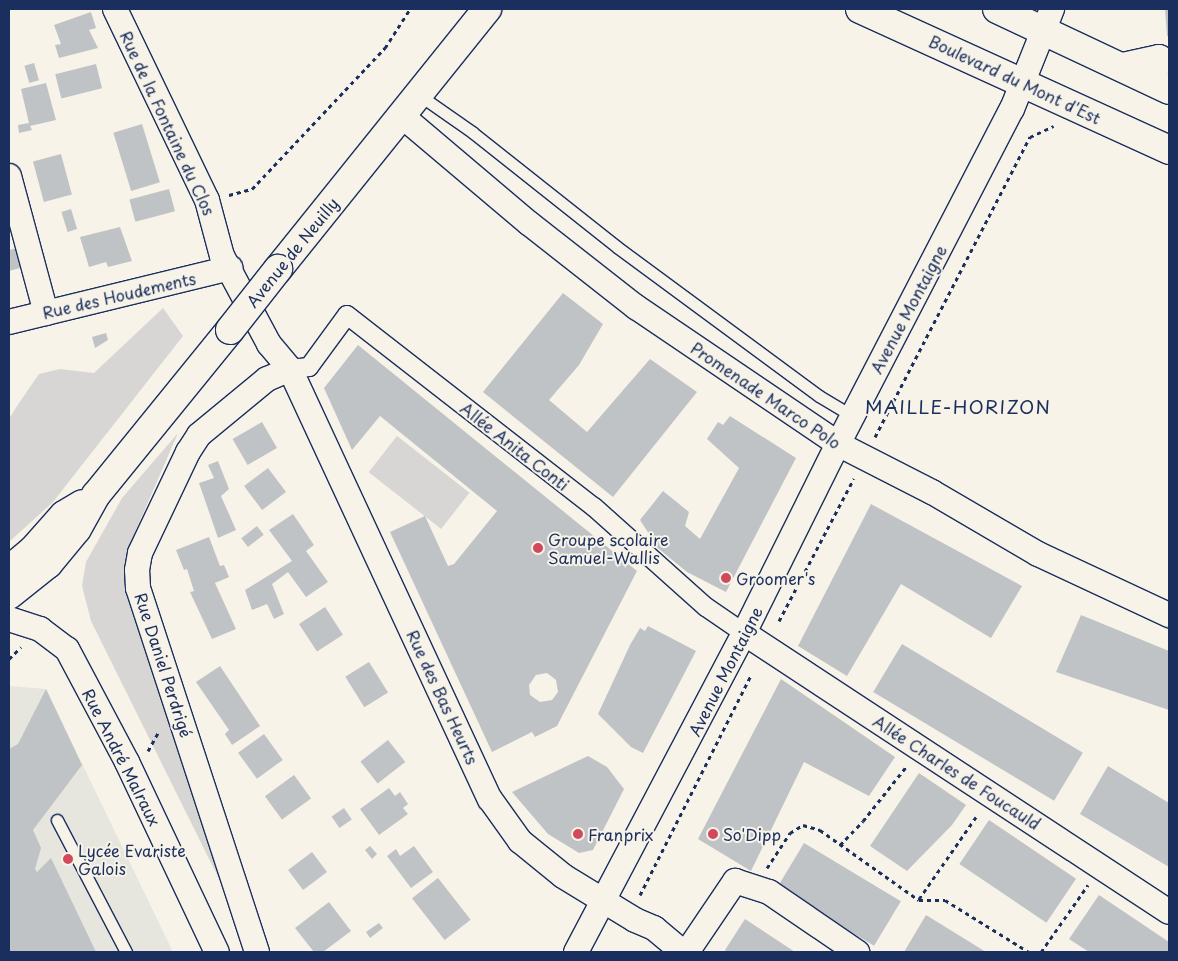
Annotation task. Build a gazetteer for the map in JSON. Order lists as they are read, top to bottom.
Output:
{
  "streets": {
    "main road": ["Boulevard du Mont d'Est", "Avenue de Neuilly"],
    "street": [
      "Rue de la Fontaine du Clos",
      "Rue des Houdements",
      "Avenue Montaigne",
      "Promenade Marco Polo",
      "Allée Anita Conti",
      "Rue Daniel Perdrigé",
      "Rue des Bas Heurts",
      "Rue André Malraux",
      "Allée Charles de Foucauld"
    ]
  },
  "crossings": [
    ["Boulevard du Mont d'Est", "Avenue Montaigne"],
    ["Rue de la Fontaine du Clos", "Rue des Houdements"],
    ["Rue de la Fontaine du Clos", "Allée Anita Conti"],
    ["Rue de la Fontaine du Clos", "Rue Daniel Perdrigé"],
    ["Rue de la Fontaine du Clos", "Rue des Bas Heurts"],
    ["Avenue de Neuilly", "Promenade Marco Polo"],
    ["Avenue Montaigne", "Promenade Marco Polo"],
    ["Avenue Montaigne", "Allée Anita Conti"],
    ["Avenue Montaigne", "Rue des Bas Heurts"],
    ["Avenue Montaigne", "Allée Charles de Foucauld"],
    ["Allée Anita Conti", "Rue Daniel Perdrigé"],
    ["Allée Anita Conti", "Rue des Bas Heurts"],
    ["Allée Anita Conti", "Allée Charles de Foucauld"],
    ["Rue Daniel Perdrigé", "Rue des Bas Heurts"]
  ],
  "districts": ["MAILLE-HORIZON"],
  "places": [
    "Groupe scolaire Samuel-Wallis",
    "Groomer's",
    "Franprix",
    "So'Dipp",
    "Lycée Evariste Galois"
  ]
}
